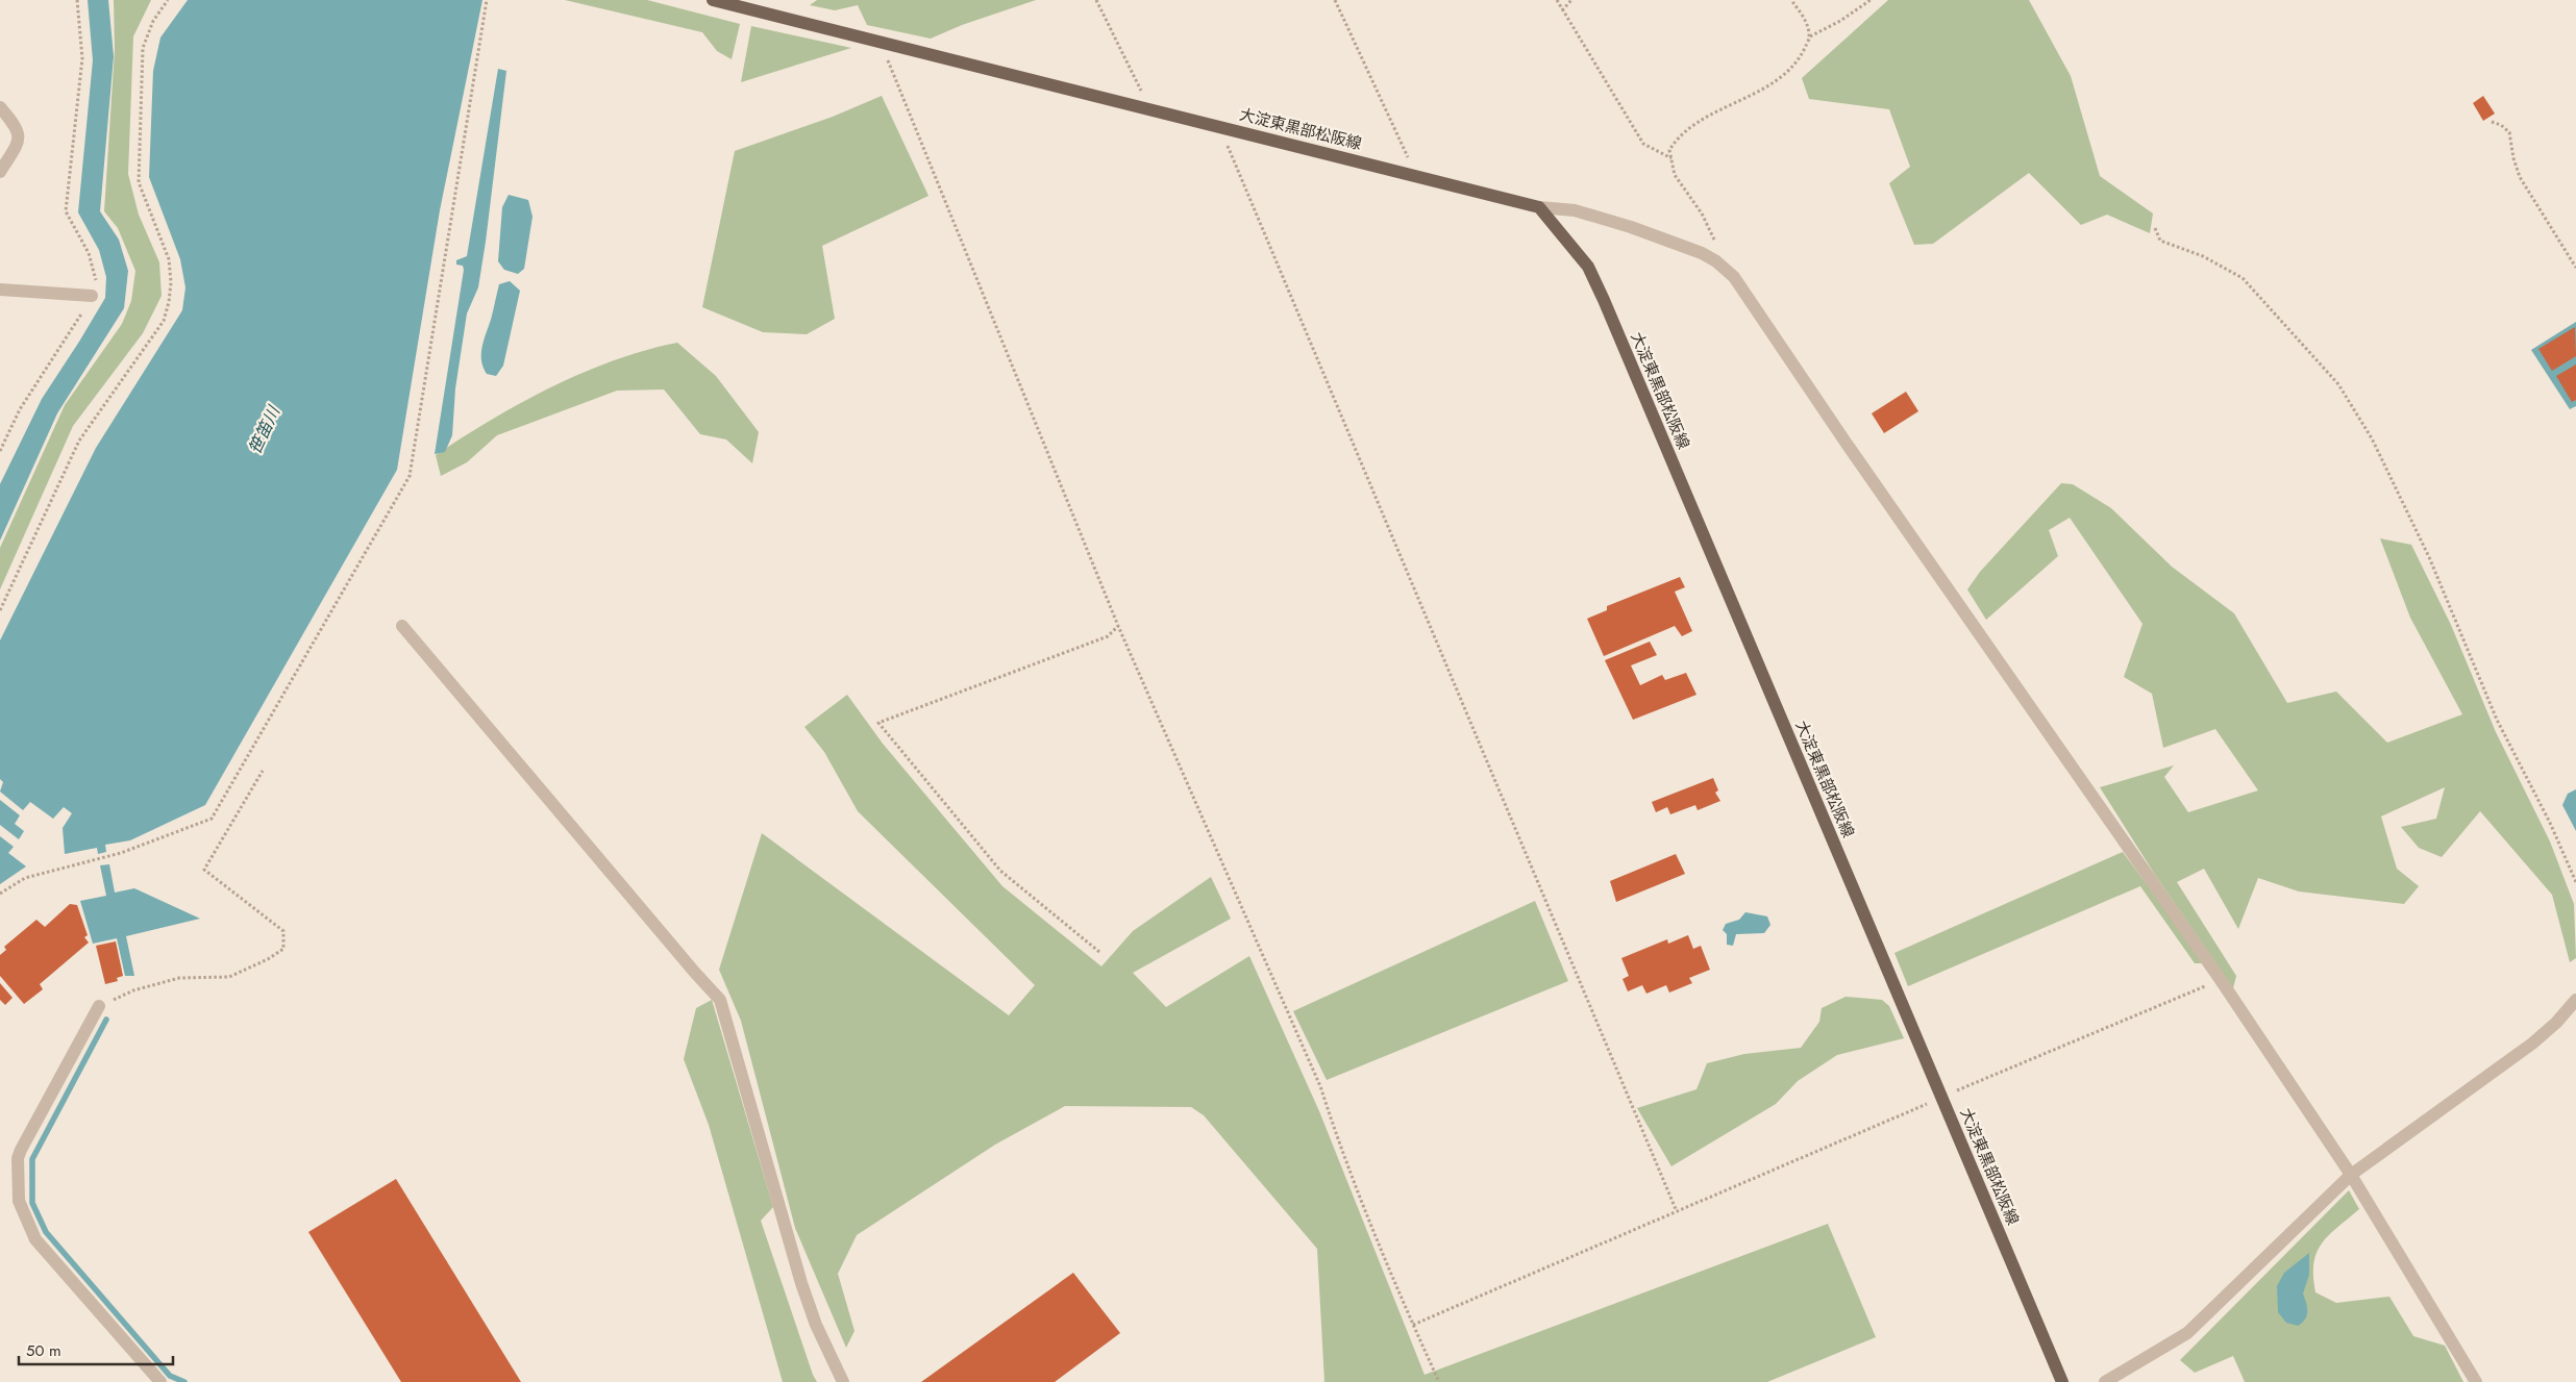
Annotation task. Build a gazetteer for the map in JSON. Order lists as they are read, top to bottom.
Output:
{
  "streets": {
    "main road": ["大淀東黒部松阪線"]
  },
  "water": ["笹笛川"],
  "scale_bar": "50 m"
}
